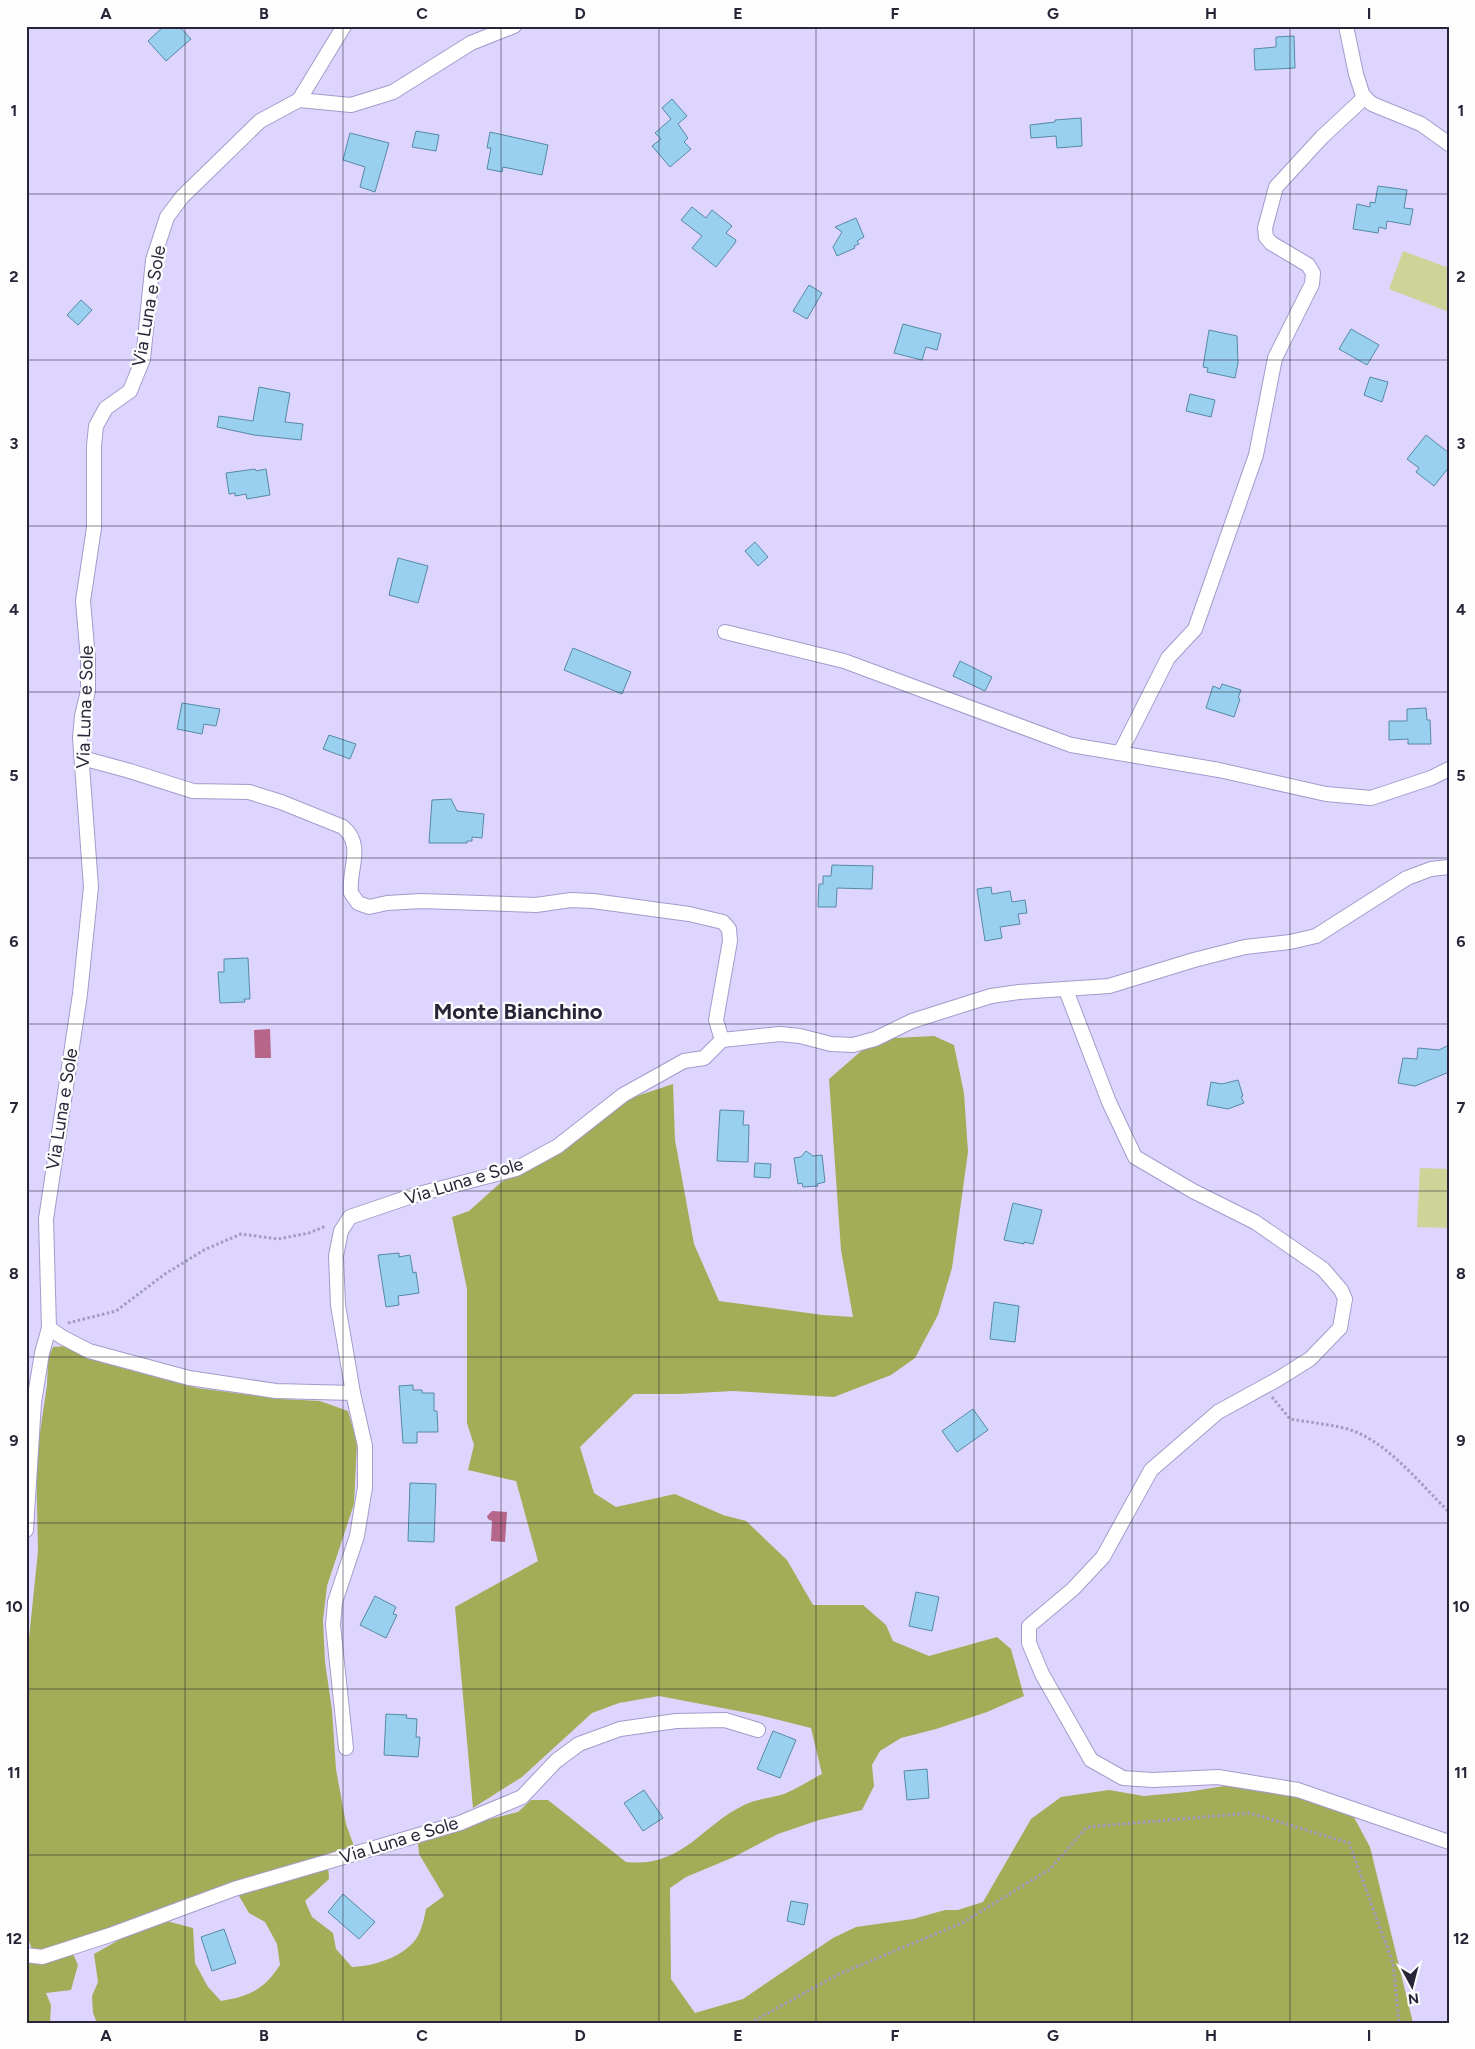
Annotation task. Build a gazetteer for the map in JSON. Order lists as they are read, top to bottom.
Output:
{
  "streets": {
    "street": ["Via Luna e Sole"]
  },
  "districts": ["Monte Bianchino"],
  "north": "bottom",
  "grid": {
    "columns": [
      "A",
      "B",
      "C",
      "D",
      "E",
      "F",
      "G",
      "H",
      "I"
    ],
    "rows": [
      "1",
      "2",
      "3",
      "4",
      "5",
      "6",
      "7",
      "8",
      "9",
      "10",
      "11",
      "12"
    ]
  }
}
